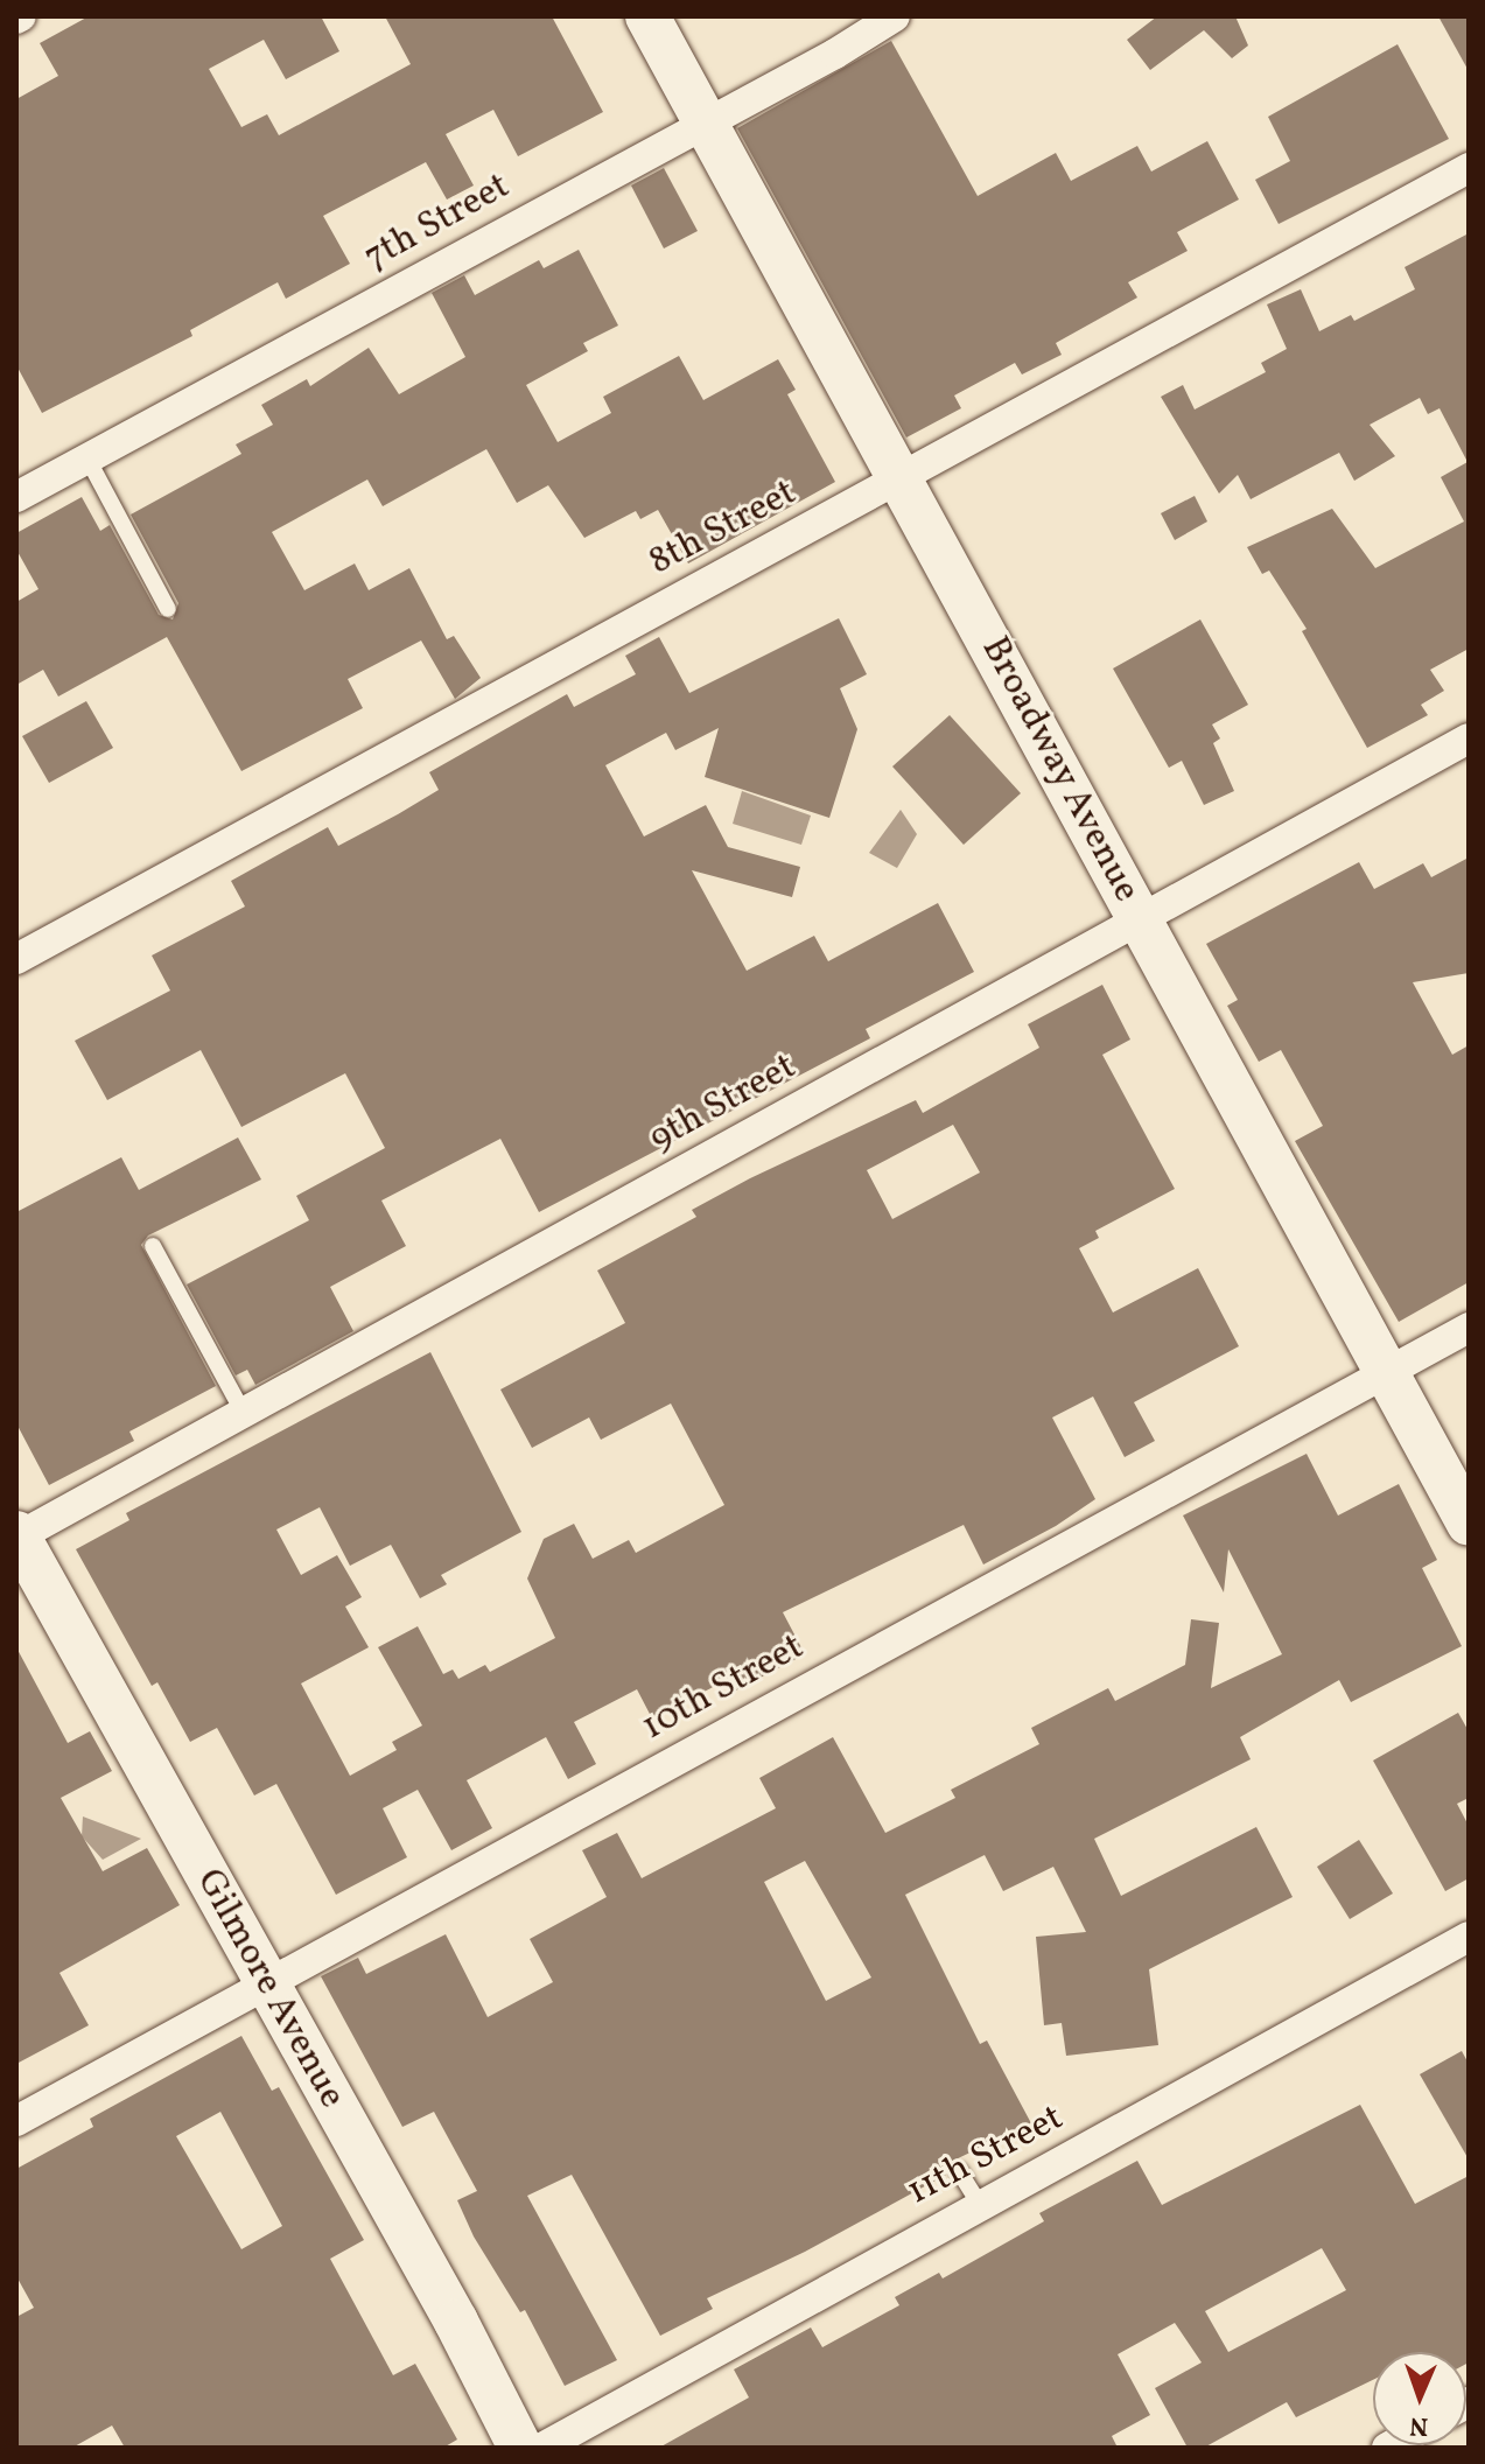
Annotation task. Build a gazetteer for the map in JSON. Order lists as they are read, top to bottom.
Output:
{
  "streets": {
    "street": [
      "7th Street",
      "8th Street",
      "Broadway Avenue",
      "9th Street",
      "10th Street",
      "Gilmore Avenue",
      "11th Street"
    ]
  },
  "crossings": [
    ["7th Street", "Broadway Avenue"],
    ["8th Street", "Broadway Avenue"],
    ["Broadway Avenue", "9th Street"],
    ["Broadway Avenue", "10th Street"],
    ["9th Street", "Gilmore Avenue"],
    ["10th Street", "Gilmore Avenue"]
  ],
  "north": "bottom"
}
